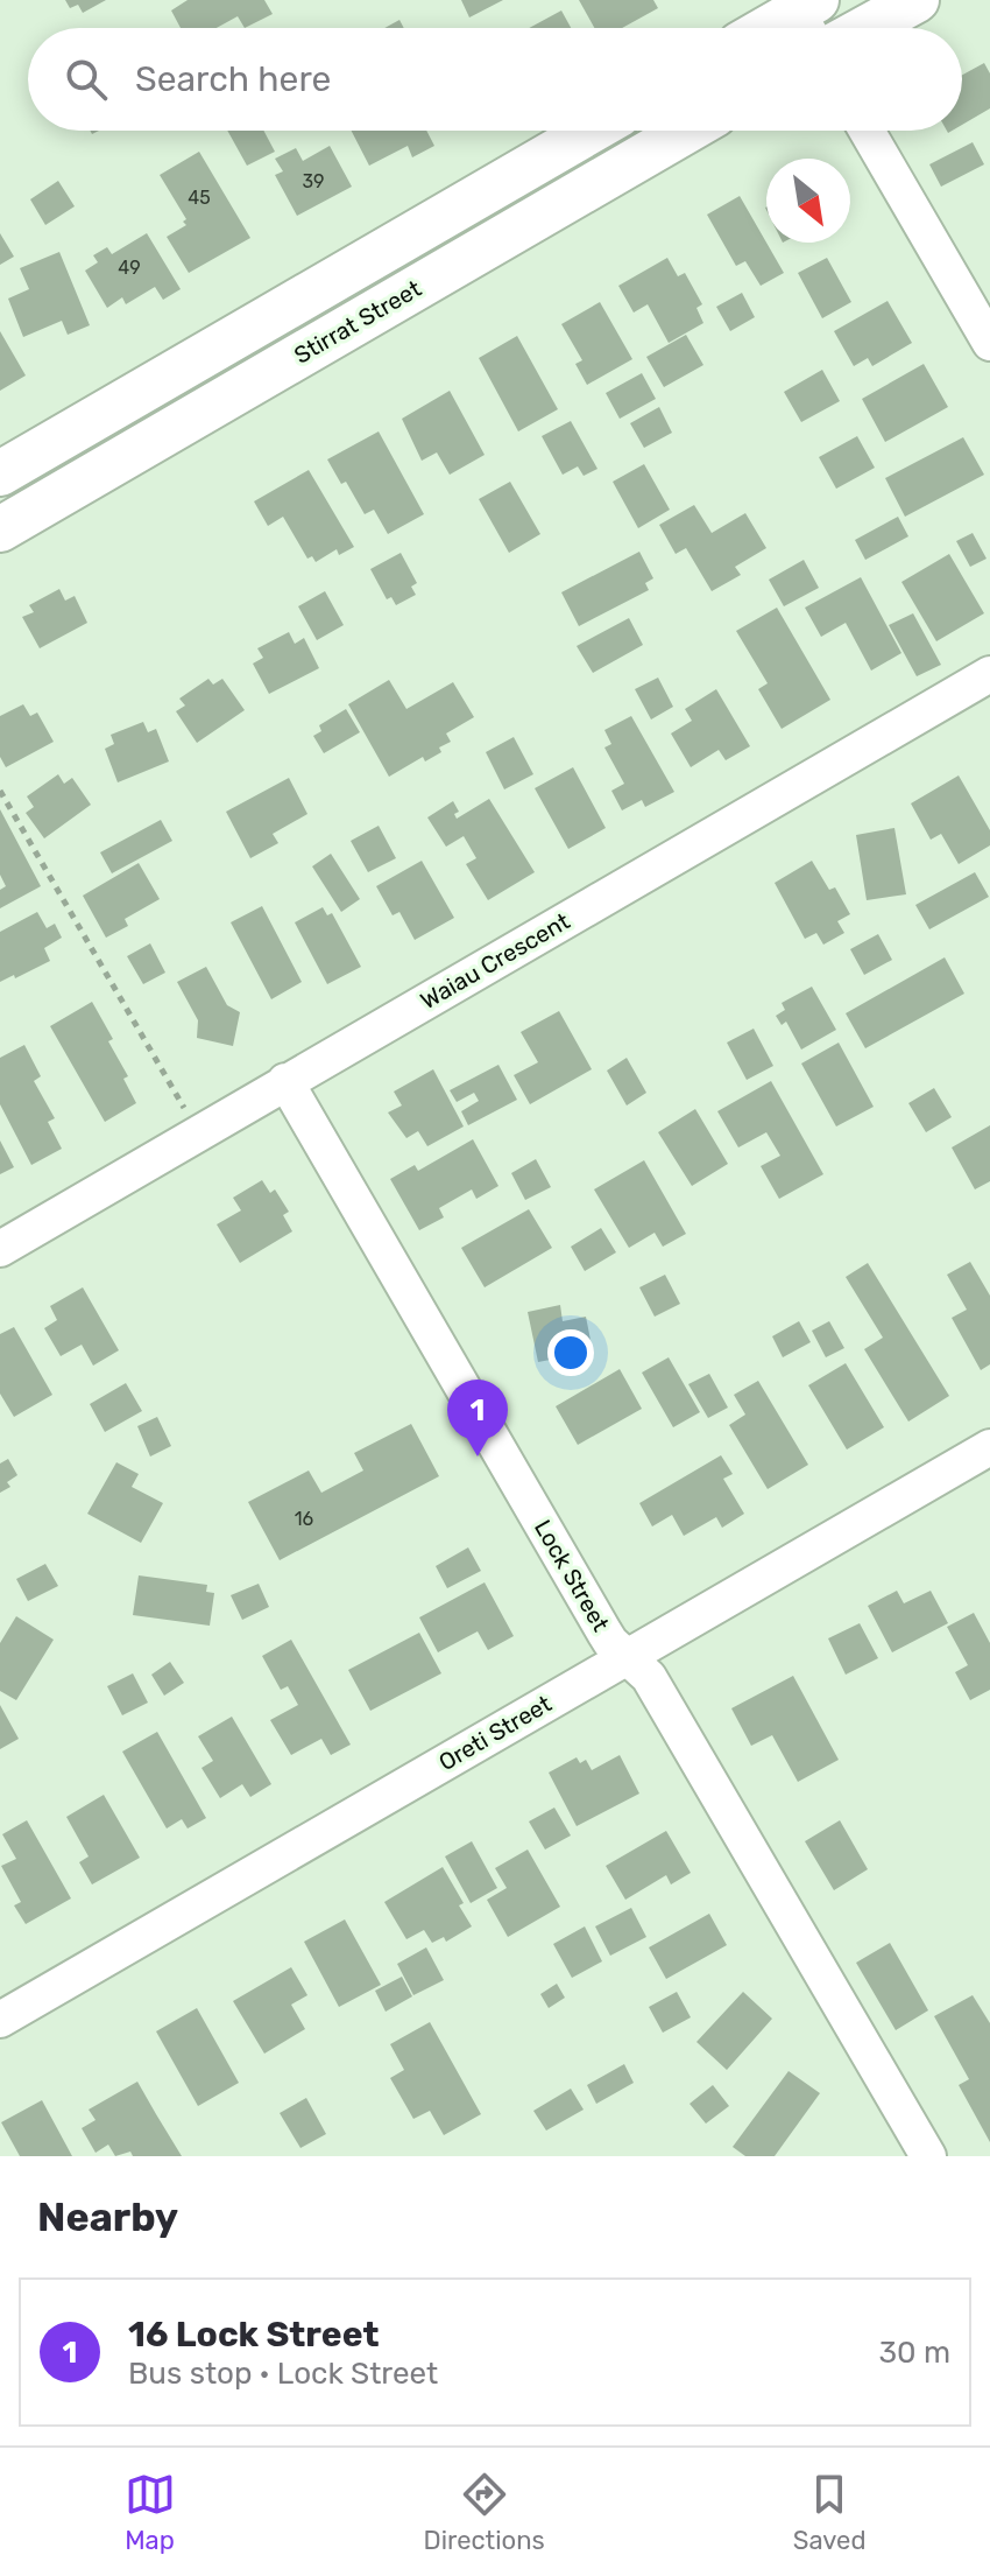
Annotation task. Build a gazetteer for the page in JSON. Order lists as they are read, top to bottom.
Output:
{
  "streets": {
    "street": [
      "Stirrat Street",
      "Waiau Crescent",
      "Lock Street",
      "Oreti Street"
    ]
  },
  "crossings": [
    ["Waiau Crescent", "Lock Street"],
    ["Lock Street", "Oreti Street"]
  ],
  "house_numbers": [
    "39",
    "45",
    "49",
    "16"
  ],
  "north": "bottom right",
  "page": {
    "search": "Search here",
    "pins": "1",
    "heading": "Nearby",
    "list": [
      {
        "mark": "1",
        "name": "16 Lock Street",
        "note": "Bus stop · Lock Street",
        "value": "30 m"
      }
    ],
    "nav": ["Map", "Directions", "Saved"]
  }
}
